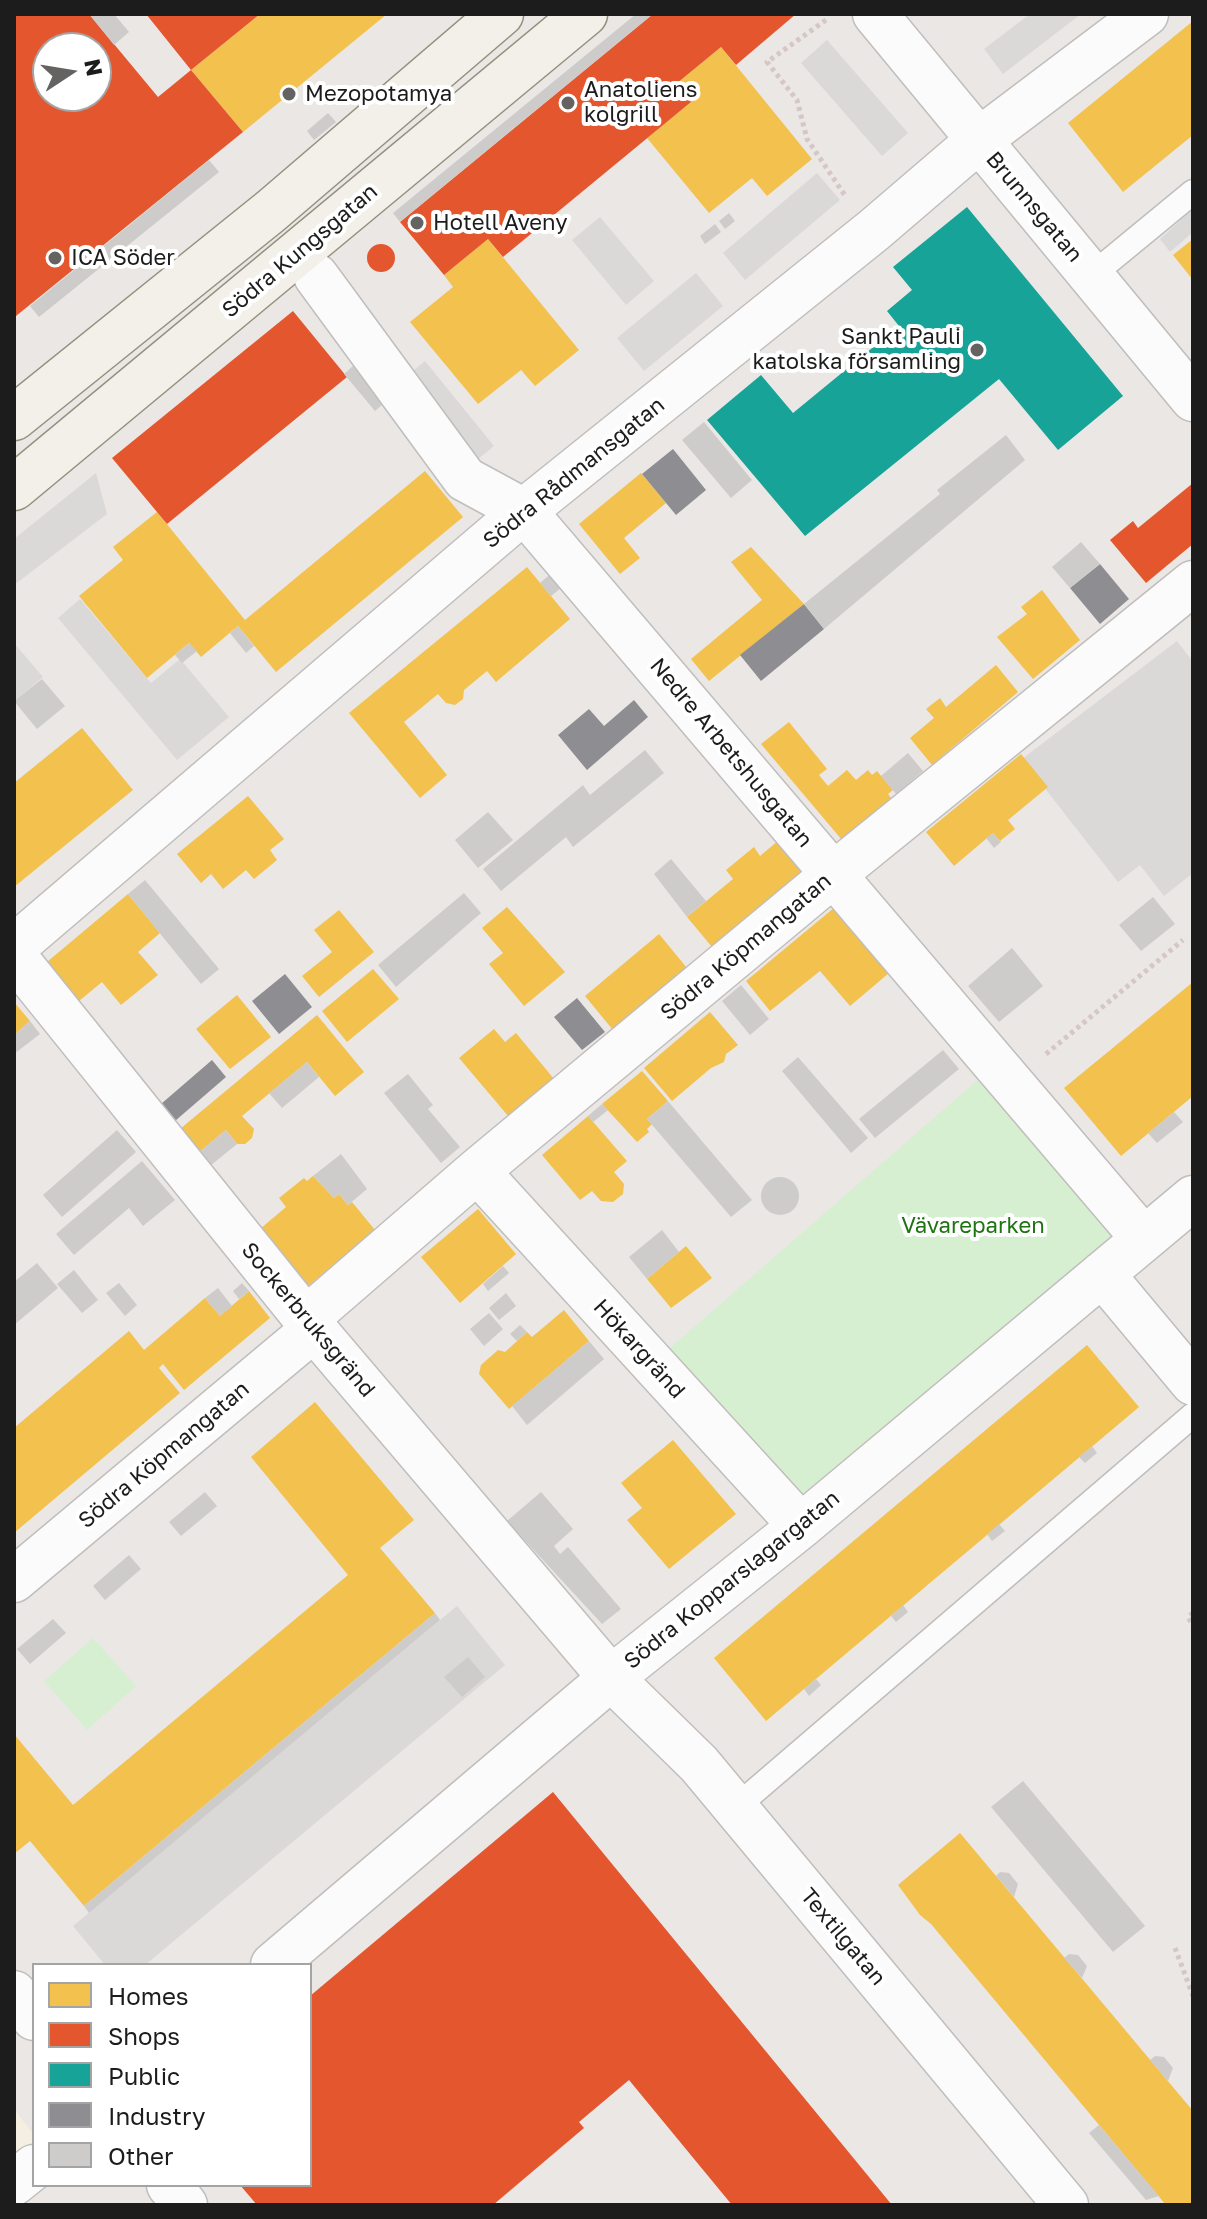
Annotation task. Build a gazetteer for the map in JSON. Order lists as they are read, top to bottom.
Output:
{
  "streets": {
    "street": [
      "Brunnsgatan",
      "Södra Kungsgatan",
      "Södra Rådmansgatan",
      "Nedre Arbetshusgatan",
      "Södra Köpmangatan",
      "Sockerbruksgränd",
      "Hökargränd",
      "Södra Kopparslagargatan",
      "Textilgatan"
    ]
  },
  "crossings": [
    ["Brunnsgatan", "Södra Rådmansgatan"],
    ["Södra Rådmansgatan", "Nedre Arbetshusgatan"],
    ["Nedre Arbetshusgatan", "Södra Köpmangatan"],
    ["Nedre Arbetshusgatan", "Södra Kopparslagargatan"],
    ["Södra Köpmangatan", "Sockerbruksgränd"],
    ["Södra Köpmangatan", "Hökargränd"],
    ["Sockerbruksgränd", "Södra Kopparslagargatan"],
    ["Sockerbruksgränd", "Textilgatan"],
    ["Hökargränd", "Södra Kopparslagargatan"],
    ["Södra Kopparslagargatan", "Textilgatan"]
  ],
  "parks": ["Vävareparken"],
  "places": [
    "Mezopotamya",
    "Anatoliens kolgrill",
    "Hotell Aveny",
    "ICA Söder",
    "Sankt Pauli katolska församling"
  ],
  "legend": [
    "Homes",
    "Shops",
    "Public",
    "Industry",
    "Other"
  ],
  "north": "right"
}
